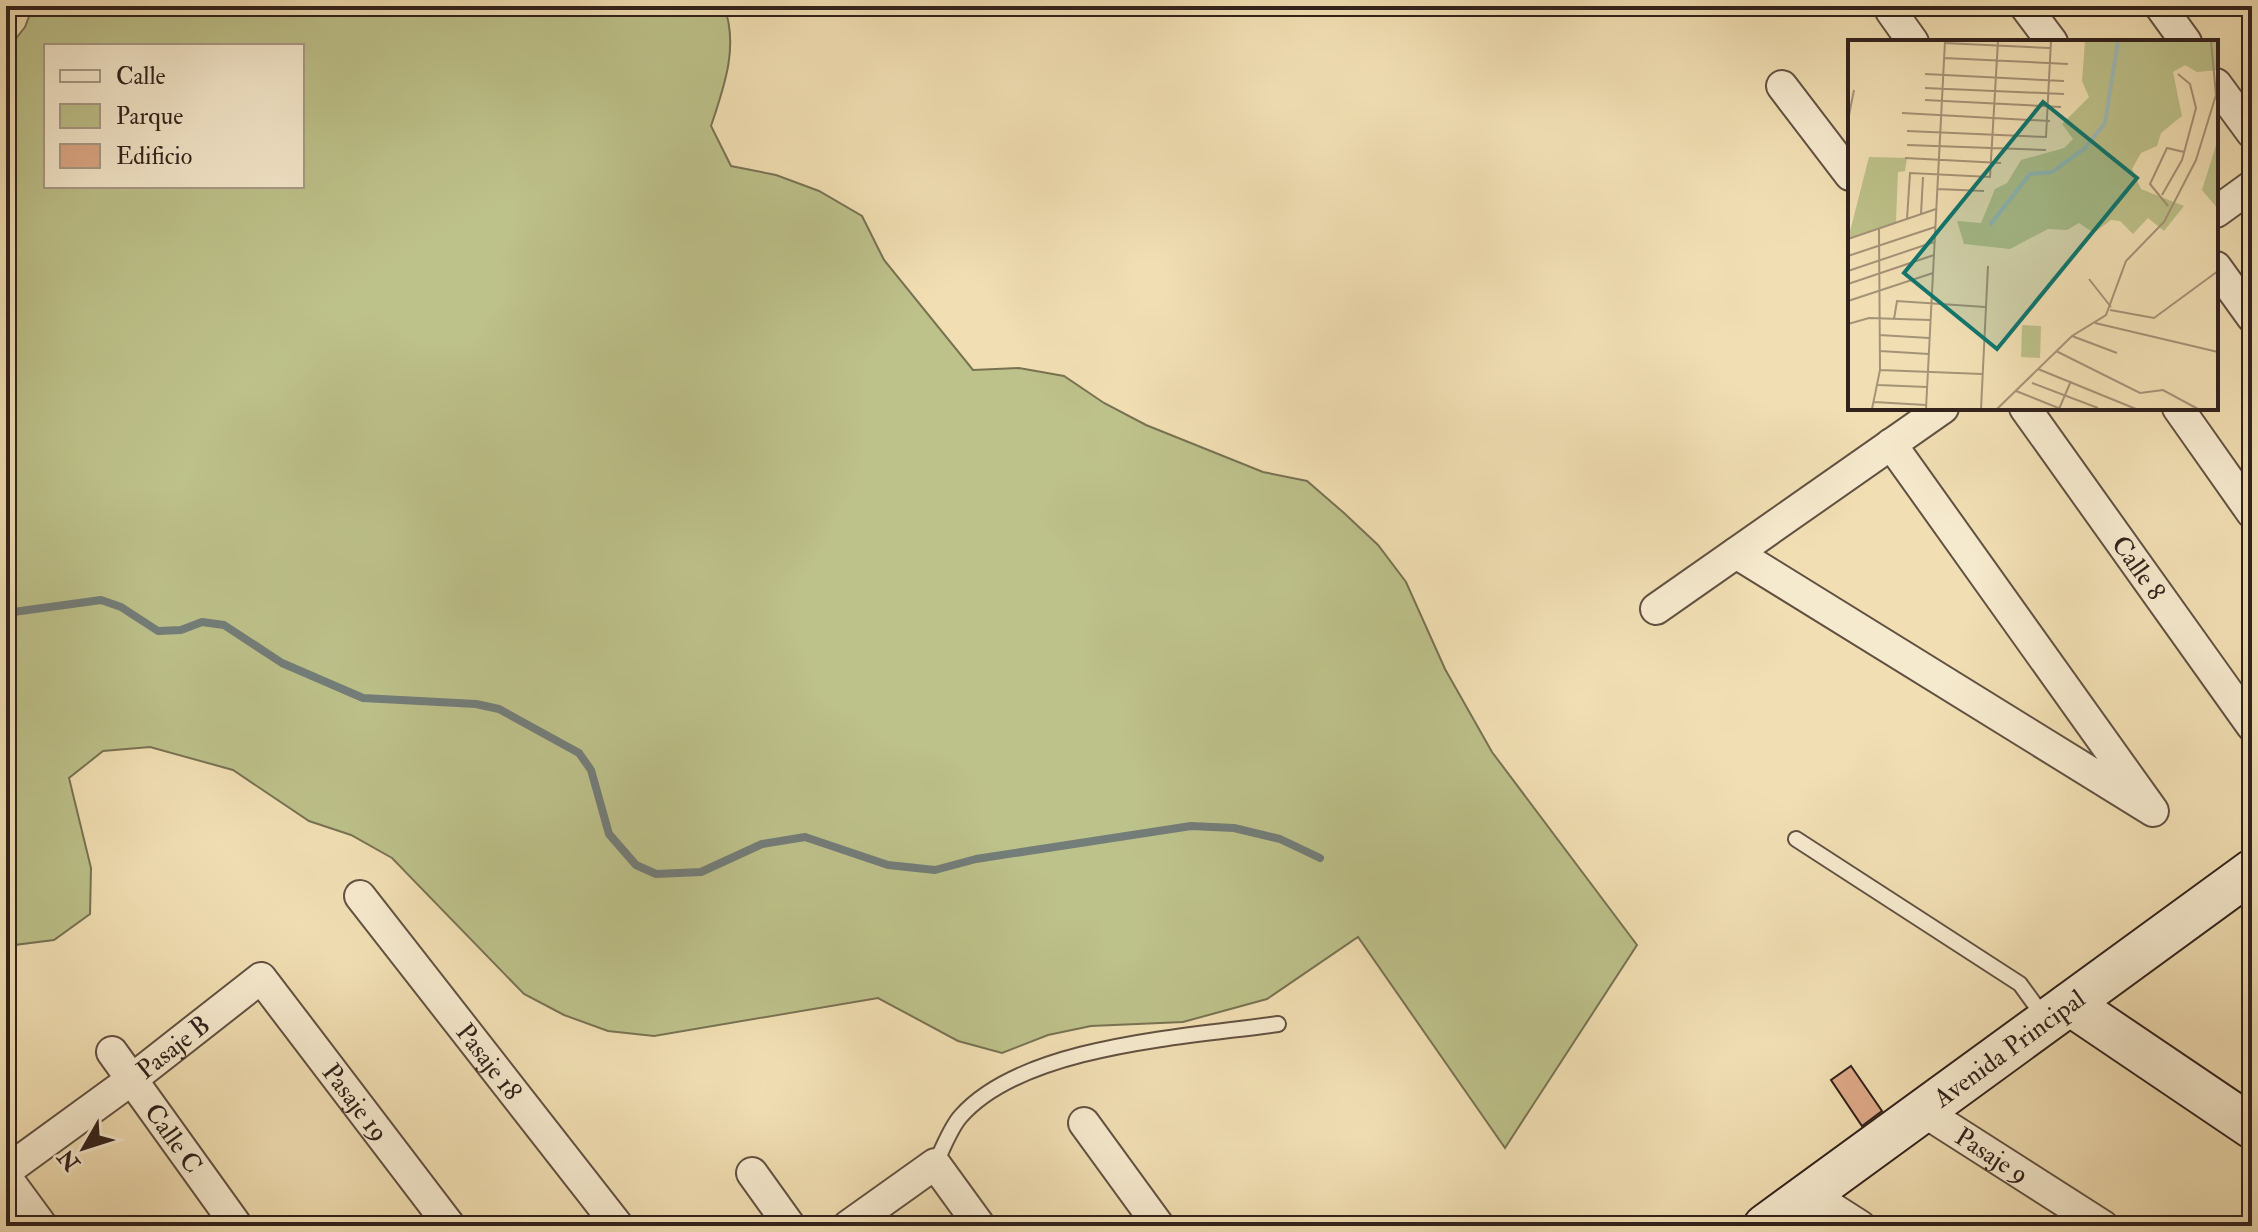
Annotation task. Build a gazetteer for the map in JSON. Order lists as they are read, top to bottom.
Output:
{
  "streets": {
    "street": [
      "Calle 8",
      "Pasaje B",
      "Avenida Principal",
      "Pasaje 18",
      "Pasaje 19",
      "Calle C",
      "Pasaje 9"
    ]
  },
  "crossings": [
    ["Pasaje B", "Pasaje 19"],
    ["Pasaje B", "Calle C"],
    ["Avenida Principal", "Pasaje 9"]
  ],
  "legend": ["Calle", "Parque", "Edificio"],
  "north": "bottom left"
}
